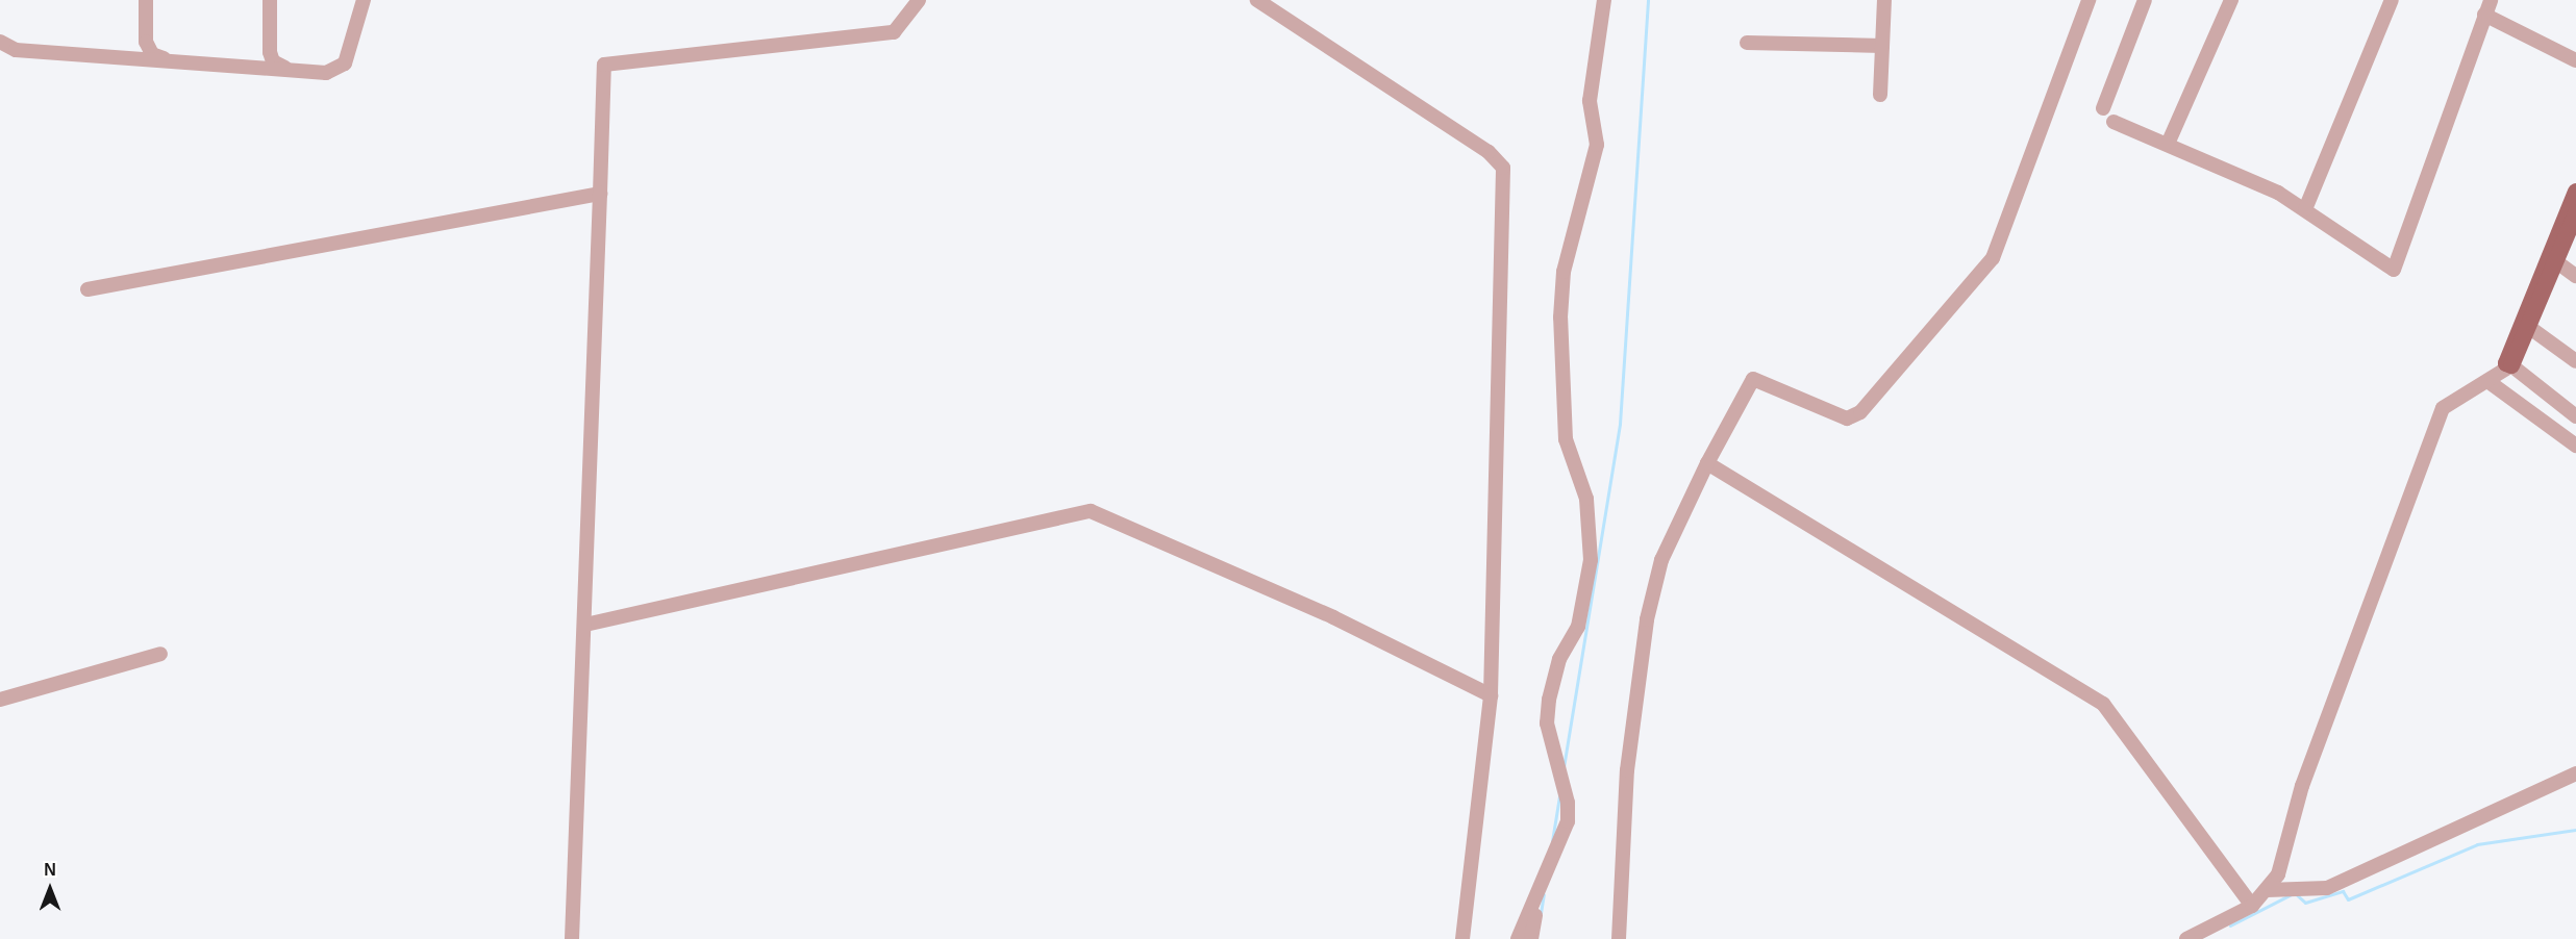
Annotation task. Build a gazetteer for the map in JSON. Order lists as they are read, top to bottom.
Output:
{
  "north": "top"
}
